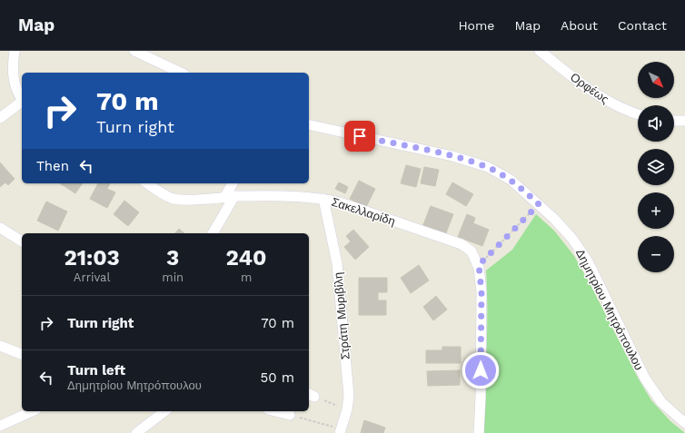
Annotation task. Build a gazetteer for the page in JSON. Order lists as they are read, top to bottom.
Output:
{
  "streets": {
    "street": [
      "Ορφέως",
      "Σακελλαρίδη",
      "Δημητρίου Μητρόπουλου",
      "Στράτη Μυριβίλη"
    ]
  },
  "crossings": [
    ["Σακελλαρίδη", "Στράτη Μυριβίλη"]
  ],
  "north": "bottom right",
  "page": {
    "header": "Map",
    "nav": [
      "Home",
      "Map",
      "About",
      "Contact"
    ],
    "map_buttons": ["+", "−"],
    "turn": ["70 m", "Turn right"],
    "then": "Then",
    "eta": [
      "21:03",
      "Arrival",
      "3",
      "min",
      "240",
      "m"
    ],
    "list": [
      {
        "name": "Turn right",
        "value": "70 m"
      },
      {
        "name": "Turn left",
        "note": "Δημητρίου Μητρόπουλου",
        "value": "50 m"
      }
    ]
  }
}
